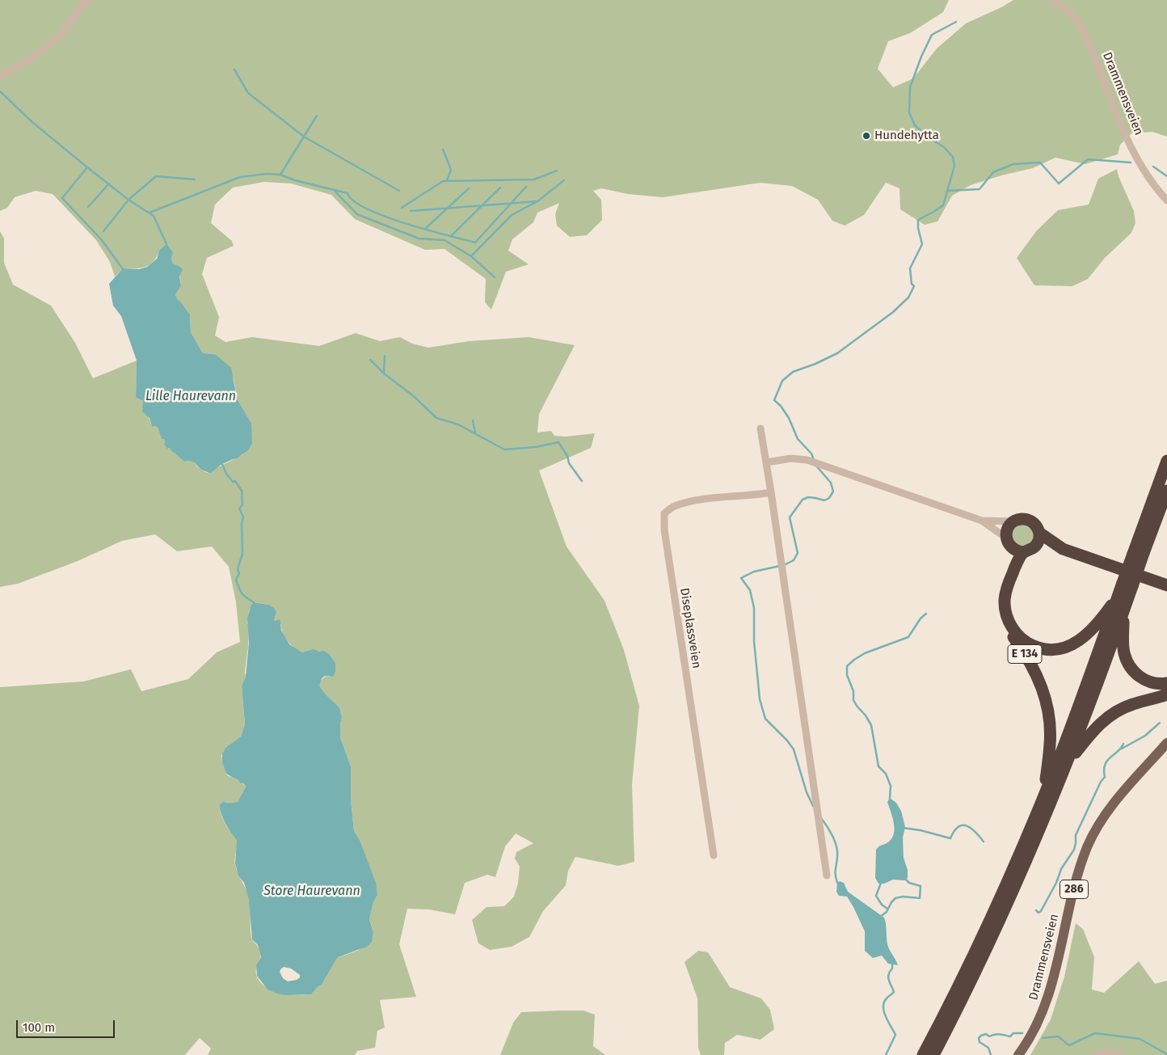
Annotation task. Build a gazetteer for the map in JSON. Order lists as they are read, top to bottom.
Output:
{
  "streets": {
    "highway": ["E 134"],
    "main road": ["Drammensveien", "286"],
    "street": ["Diseplassveien"]
  },
  "water": ["Lille Haurevann", "Store Haurevann"],
  "places": ["Hundehytta"],
  "scale_bar": "100 m"
}
